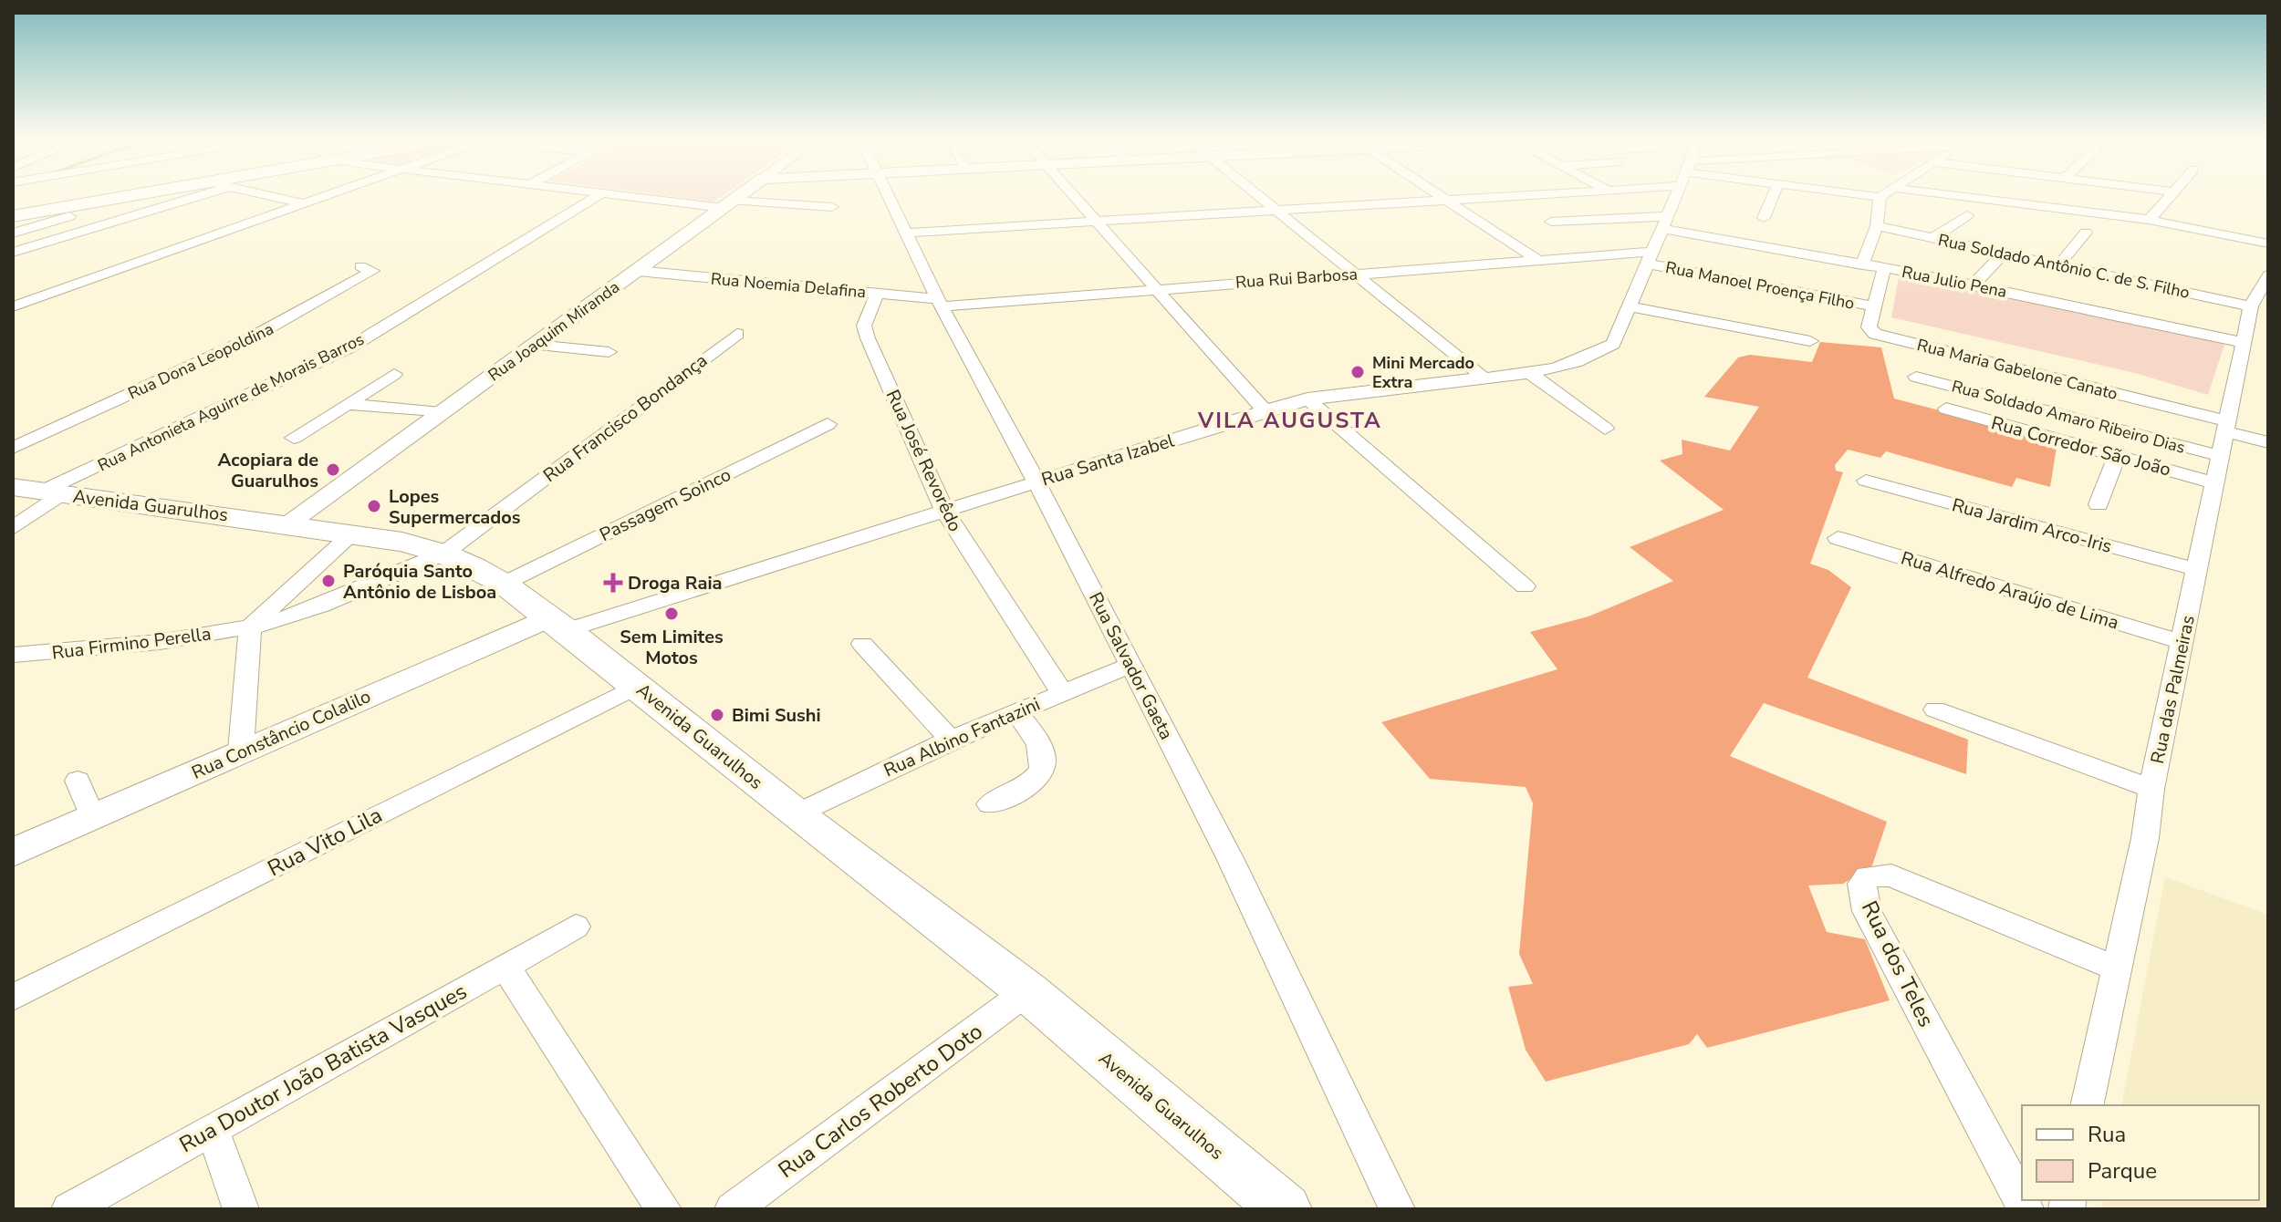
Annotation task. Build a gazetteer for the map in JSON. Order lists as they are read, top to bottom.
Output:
{
  "streets": {
    "main road": ["Avenida Guarulhos"],
    "street": [
      "Rua Soldado Antônio C. de S. Filho",
      "Rua Rui Barbosa",
      "Rua Julio Pena",
      "Rua Noemia Delafina",
      "Rua Manoel Proença Filho",
      "Rua Joaquim Miranda",
      "Rua Dona Leopoldina",
      "Rua Maria Gabelone Canato",
      "Rua Antonieta Aguirre de Morais Barros",
      "Rua Soldado Amaro Ribeiro Dias",
      "Rua Francisco Bondança",
      "Rua Corredor São João",
      "Rua Santa Izabel",
      "Rua José Revorêdo",
      "Passagem Soinco",
      "Rua Jardim Arco-Iris",
      "Rua Alfredo Araújo de Lima",
      "Rua Firmino Perella",
      "Rua Salvador Gaeta",
      "Rua das Palmeiras",
      "Rua Constâncio Colalilo",
      "Rua Albino Fantazini",
      "Rua Vito Lila",
      "Rua dos Teles",
      "Rua Doutor João Batista Vasques",
      "Rua Carlos Roberto Doto"
    ]
  },
  "crossings": [
    ["Rua Soldado Antônio C. de S. Filho", "Rua das Palmeiras"],
    ["Rua Rui Barbosa", "Rua Noemia Delafina"],
    ["Rua Rui Barbosa", "Rua Manoel Proença Filho"],
    ["Rua Rui Barbosa", "Rua Santa Izabel"],
    ["Rua Rui Barbosa", "Rua Salvador Gaeta"],
    ["Rua Julio Pena", "Rua Maria Gabelone Canato"],
    ["Rua Julio Pena", "Rua Santa Izabel"],
    ["Rua Julio Pena", "Rua das Palmeiras"],
    ["Rua Noemia Delafina", "Rua Joaquim Miranda"],
    ["Rua Noemia Delafina", "Rua José Revorêdo"],
    ["Rua Noemia Delafina", "Rua Salvador Gaeta"],
    ["Rua Manoel Proença Filho", "Rua Maria Gabelone Canato"],
    ["Rua Manoel Proença Filho", "Rua Santa Izabel"],
    ["Rua Joaquim Miranda", "Avenida Guarulhos"],
    ["Rua Maria Gabelone Canato", "Rua Soldado Amaro Ribeiro Dias"],
    ["Rua Maria Gabelone Canato", "Rua das Palmeiras"],
    ["Rua Antonieta Aguirre de Morais Barros", "Avenida Guarulhos"],
    ["Rua Soldado Amaro Ribeiro Dias", "Rua das Palmeiras"],
    ["Rua Francisco Bondança", "Avenida Guarulhos"],
    ["Rua Francisco Bondança", "Rua Firmino Perella"],
    ["Rua Corredor São João", "Rua das Palmeiras"],
    ["Rua Santa Izabel", "Rua José Revorêdo"],
    ["Rua Santa Izabel", "Avenida Guarulhos"],
    ["Rua Santa Izabel", "Rua Salvador Gaeta"],
    ["Rua Santa Izabel", "Rua Constâncio Colalilo"],
    ["Rua José Revorêdo", "Rua Albino Fantazini"],
    ["Passagem Soinco", "Avenida Guarulhos"],
    ["Avenida Guarulhos", "Rua Firmino Perella"],
    ["Avenida Guarulhos", "Rua Constâncio Colalilo"],
    ["Avenida Guarulhos", "Rua Albino Fantazini"],
    ["Avenida Guarulhos", "Rua Vito Lila"],
    ["Avenida Guarulhos", "Rua Carlos Roberto Doto"],
    ["Rua Jardim Arco-Iris", "Rua das Palmeiras"],
    ["Rua Alfredo Araújo de Lima", "Rua das Palmeiras"],
    ["Rua Salvador Gaeta", "Rua Albino Fantazini"],
    ["Rua das Palmeiras", "Rua dos Teles"]
  ],
  "districts": ["VILA AUGUSTA"],
  "places": {
    "other": [
      "Mini Mercado Extra",
      "Acopiara de Guarulhos",
      "Lopes Supermercados",
      "Paróquia Santo Antônio de Lisboa",
      "Sem Limites Motos",
      "Bimi Sushi"
    ],
    "health": ["Droga Raia"]
  },
  "legend": ["Rua", "Parque"]
}
